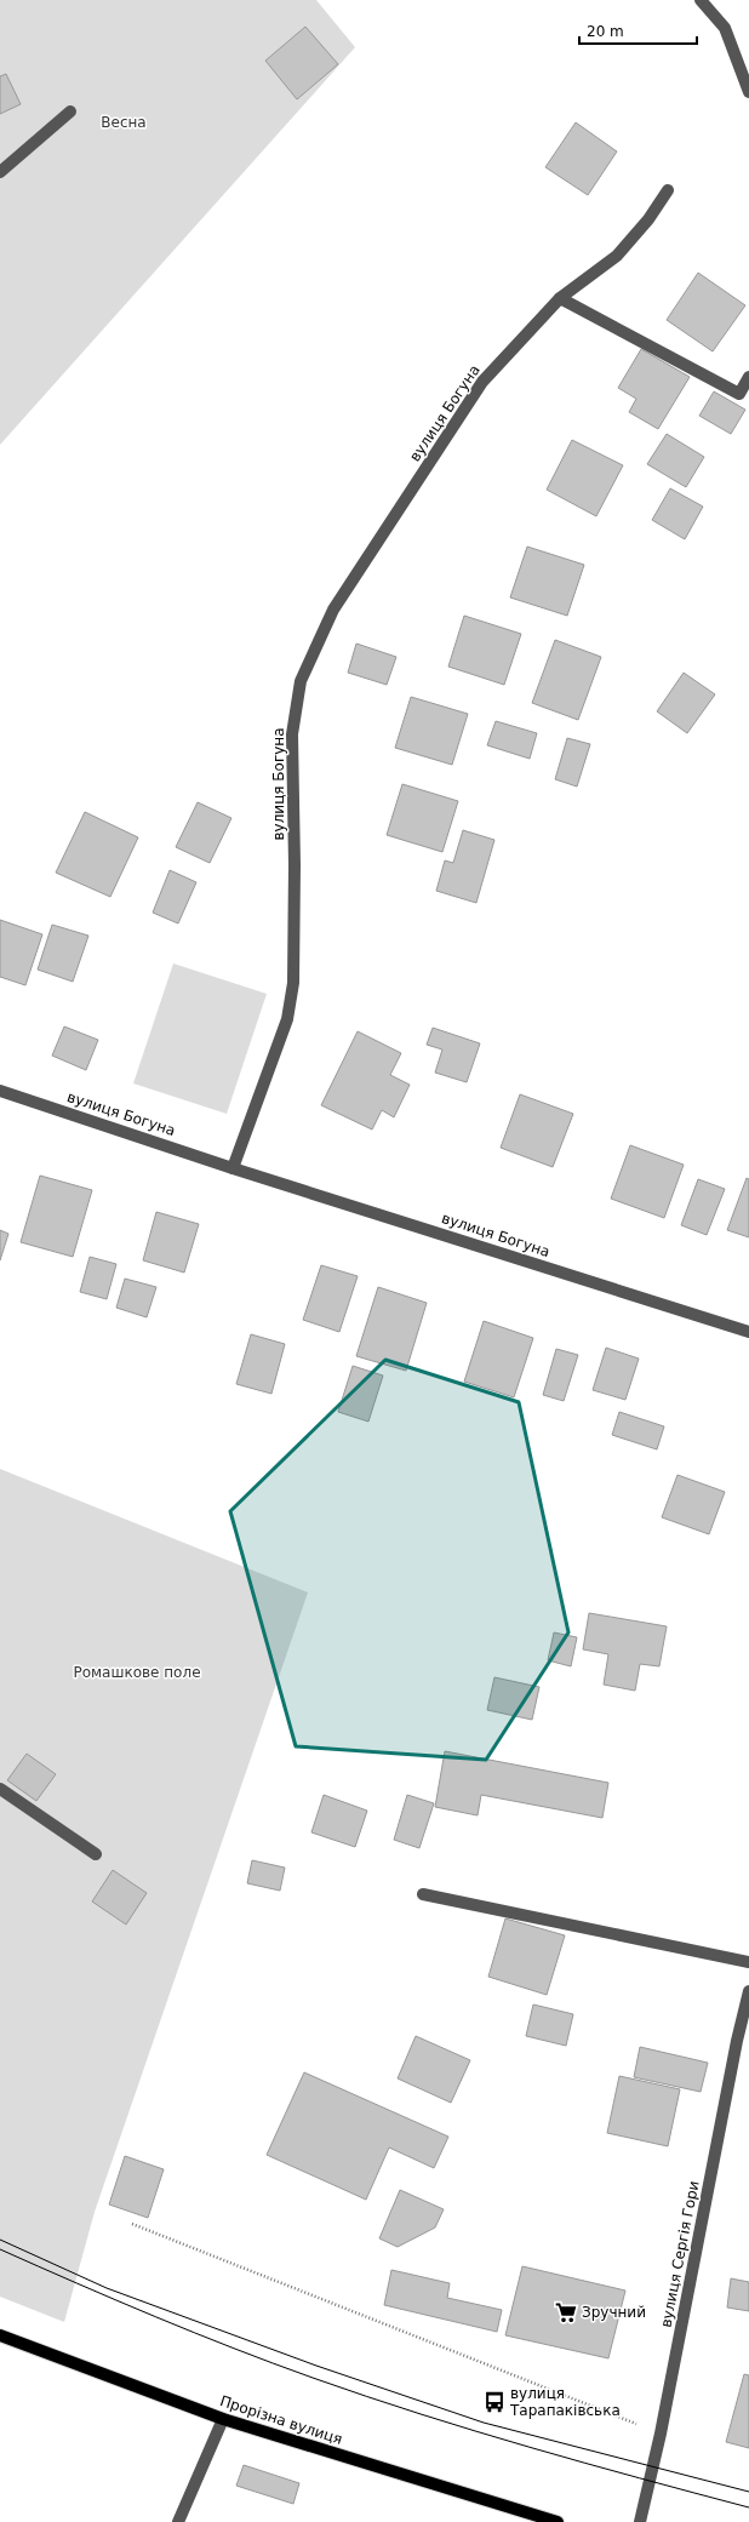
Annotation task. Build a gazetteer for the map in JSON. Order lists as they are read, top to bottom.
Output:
{
  "streets": {
    "main road": ["Прорізна вулиця"],
    "street": ["вулиця Богуна", "вулиця Сергія Гори"]
  },
  "parks": ["Весна", "Ромашкове поле"],
  "places": {
    "supermarket": ["Зручний"],
    "bus stop": ["вулиця Тарапаківська"]
  },
  "scale_bar": "20 m"
}
